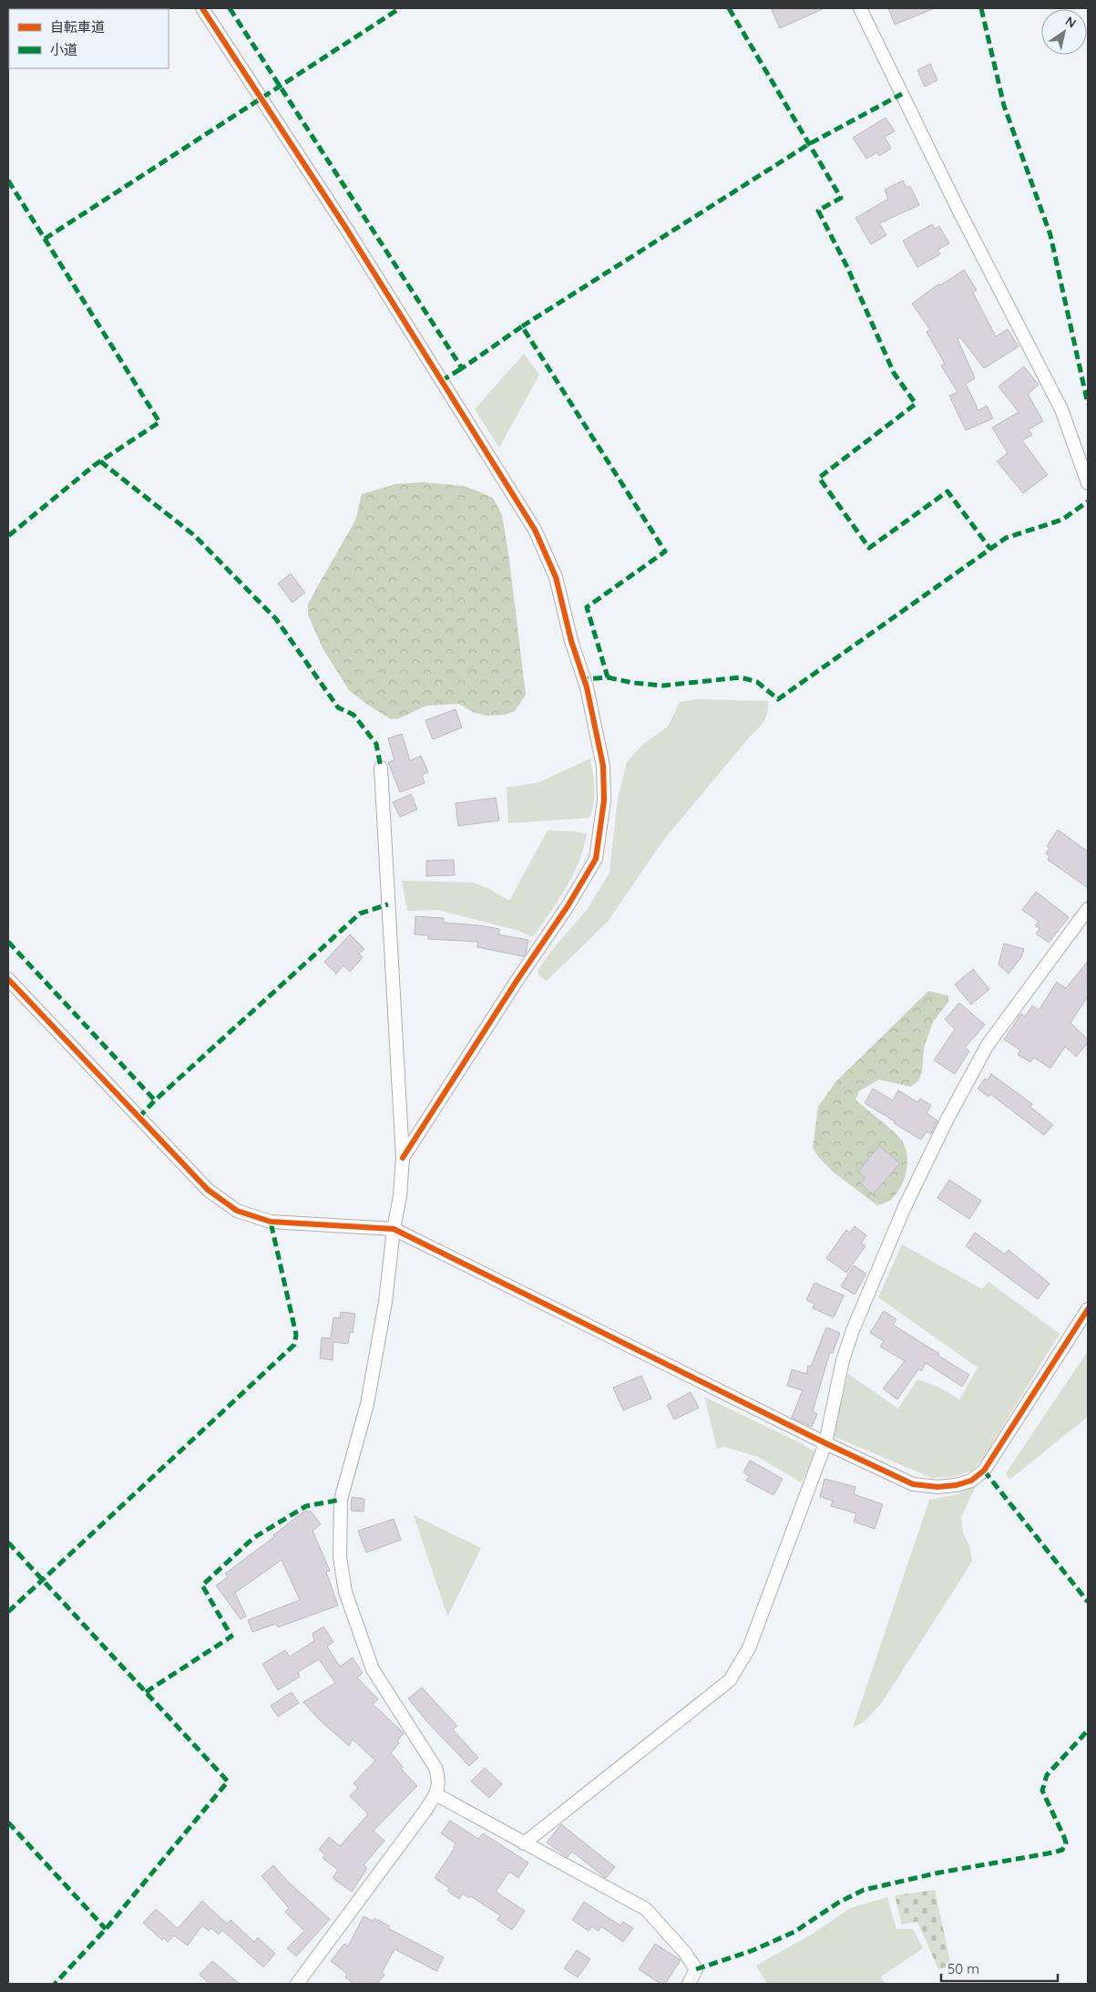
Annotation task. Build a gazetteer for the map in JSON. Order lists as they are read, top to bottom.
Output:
{
  "legend": ["自転車道", "小道"],
  "scale_bar": "50 m",
  "north": "top right"
}
